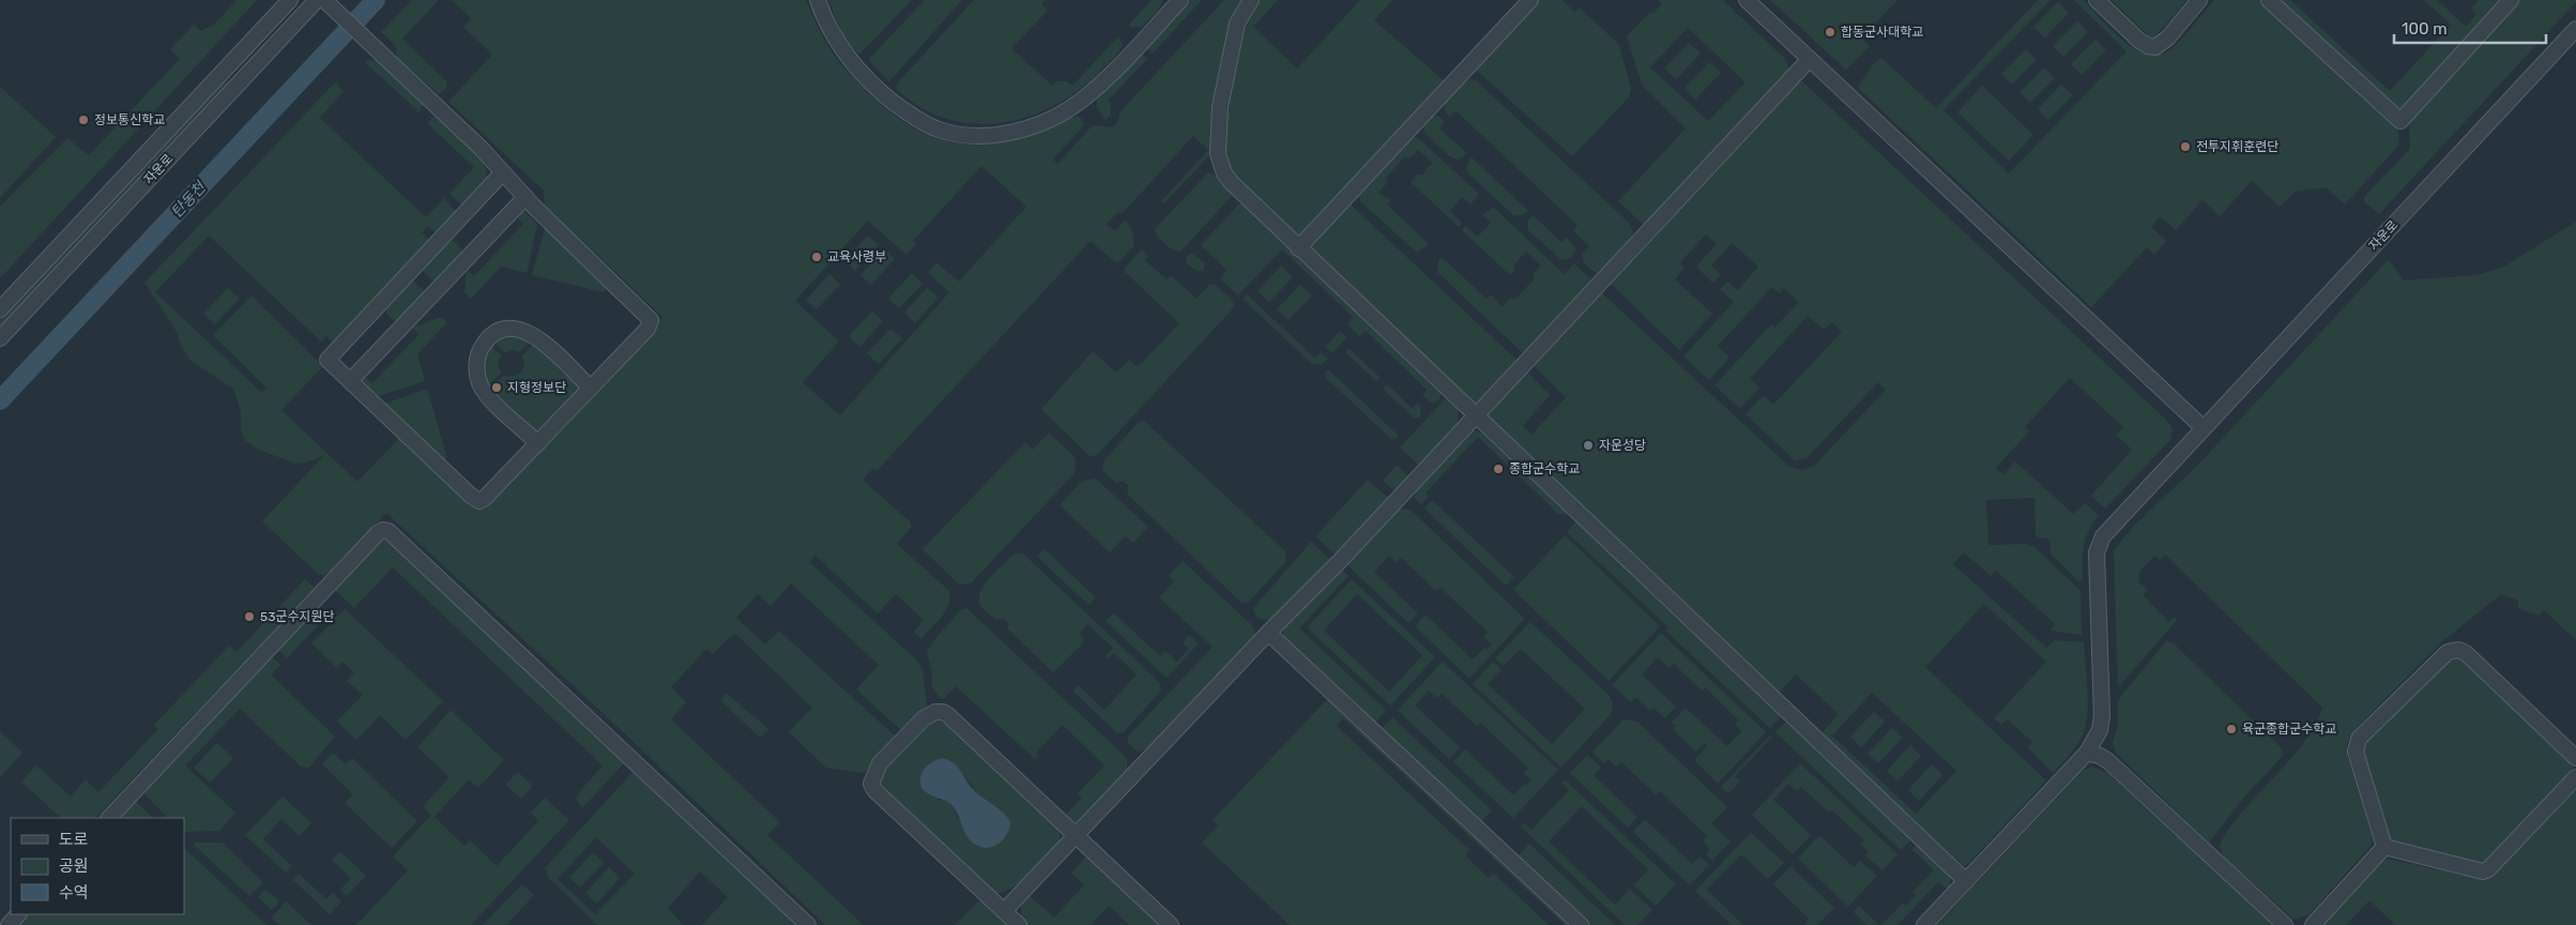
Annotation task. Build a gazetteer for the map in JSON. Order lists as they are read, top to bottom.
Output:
{
  "streets": {
    "street": ["자운로"]
  },
  "water": ["탄동천"],
  "places": [
    "합동군사대학교",
    "정보통신학교",
    "전투지휘훈련단",
    "교육사령부",
    "지형정보단",
    "자운성당",
    "종합군수학교",
    "53군수지원단",
    "육군종합군수학교"
  ],
  "legend": ["도로", "공원", "수역"],
  "scale_bar": "100 m"
}
